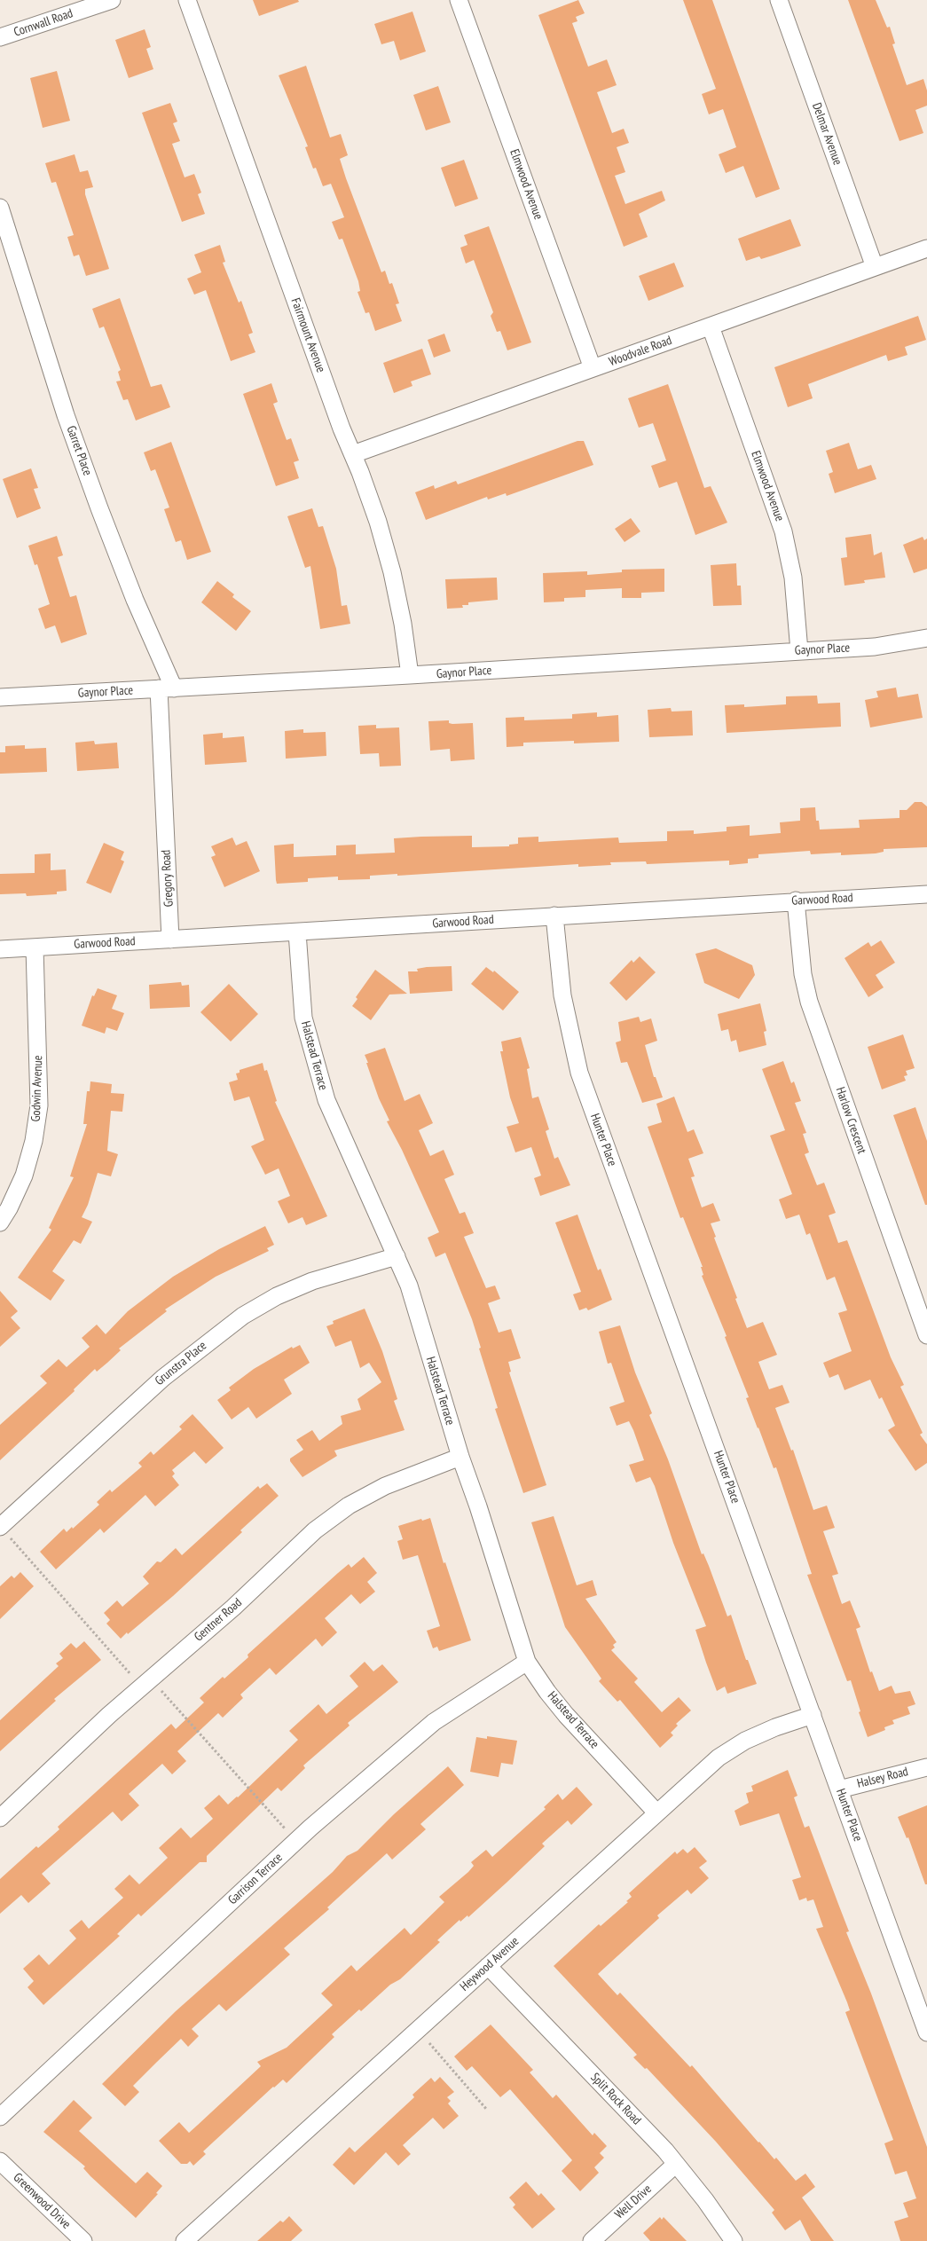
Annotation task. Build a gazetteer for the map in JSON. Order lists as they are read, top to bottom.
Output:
{
  "streets": {
    "street": [
      "Cornwall Road",
      "Delmar Avenue",
      "Elmwood Avenue",
      "Fairmount Avenue",
      "Woodvale Road",
      "Garret Place",
      "Gaynor Place",
      "Gregory Road",
      "Garwood Road",
      "Halstead Terrace",
      "Godwin Avenue",
      "Harlow Crescent",
      "Hunter Place",
      "Grunstra Place",
      "Gentner Road",
      "Halsey Road",
      "Garrison Terrace",
      "Heywood Avenue",
      "Split Rock Road",
      "Greenwood Drive",
      "Well Drive"
    ]
  },
  "crossings": [
    ["Delmar Avenue", "Woodvale Road"],
    ["Elmwood Avenue", "Woodvale Road"],
    ["Elmwood Avenue", "Gaynor Place"],
    ["Fairmount Avenue", "Woodvale Road"],
    ["Fairmount Avenue", "Gaynor Place"],
    ["Garret Place", "Gaynor Place"],
    ["Garret Place", "Gregory Road"],
    ["Gregory Road", "Garwood Road"],
    ["Garwood Road", "Halstead Terrace"],
    ["Garwood Road", "Godwin Avenue"],
    ["Garwood Road", "Harlow Crescent"],
    ["Garwood Road", "Hunter Place"],
    ["Halstead Terrace", "Grunstra Place"],
    ["Halstead Terrace", "Gentner Road"],
    ["Halstead Terrace", "Garrison Terrace"],
    ["Halstead Terrace", "Heywood Avenue"],
    ["Hunter Place", "Halsey Road"],
    ["Hunter Place", "Heywood Avenue"],
    ["Heywood Avenue", "Split Rock Road"],
    ["Split Rock Road", "Well Drive"]
  ]
}
